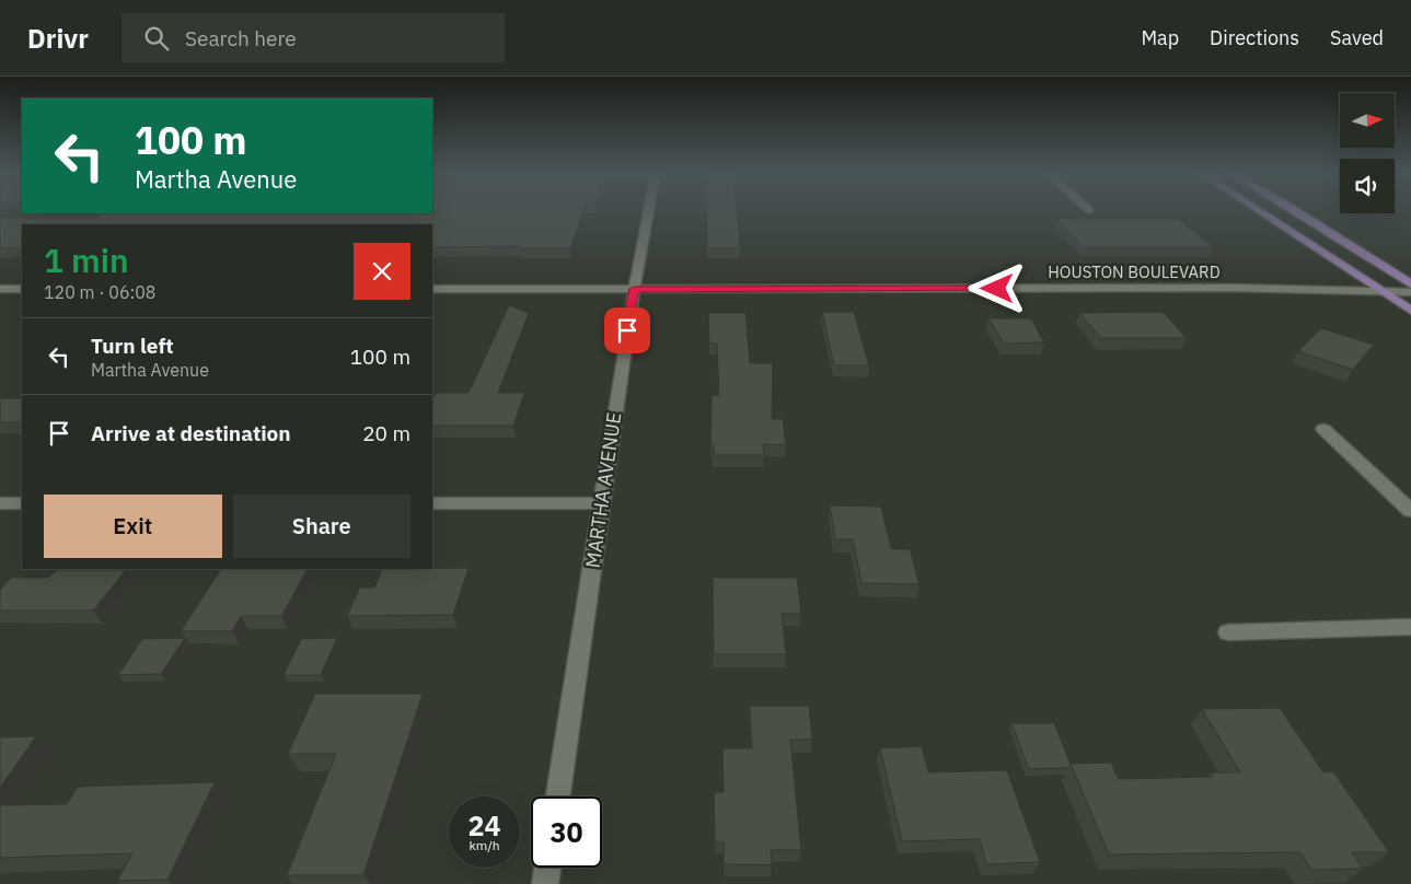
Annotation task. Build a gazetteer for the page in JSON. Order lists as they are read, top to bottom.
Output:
{
  "streets": {
    "street": ["HOUSTON BOULEVARD", "MARTHA AVENUE"]
  },
  "crossings": [
    ["HOUSTON BOULEVARD", "MARTHA AVENUE"]
  ],
  "north": "right",
  "page": {
    "header": "Drivr",
    "search": "Search here",
    "nav": ["Map", "Directions", "Saved"],
    "turn": ["100 m", "Martha Avenue"],
    "heading": ["1 min", "120 m · 06:08"],
    "list": [
      {
        "name": "Turn left",
        "note": "Martha Avenue",
        "value": "100 m"
      },
      {
        "name": "Arrive at destination",
        "value": "20 m"
      }
    ],
    "buttons": ["Exit", "Share"],
    "speed": "24 km/h",
    "limit": "30"
  }
}
